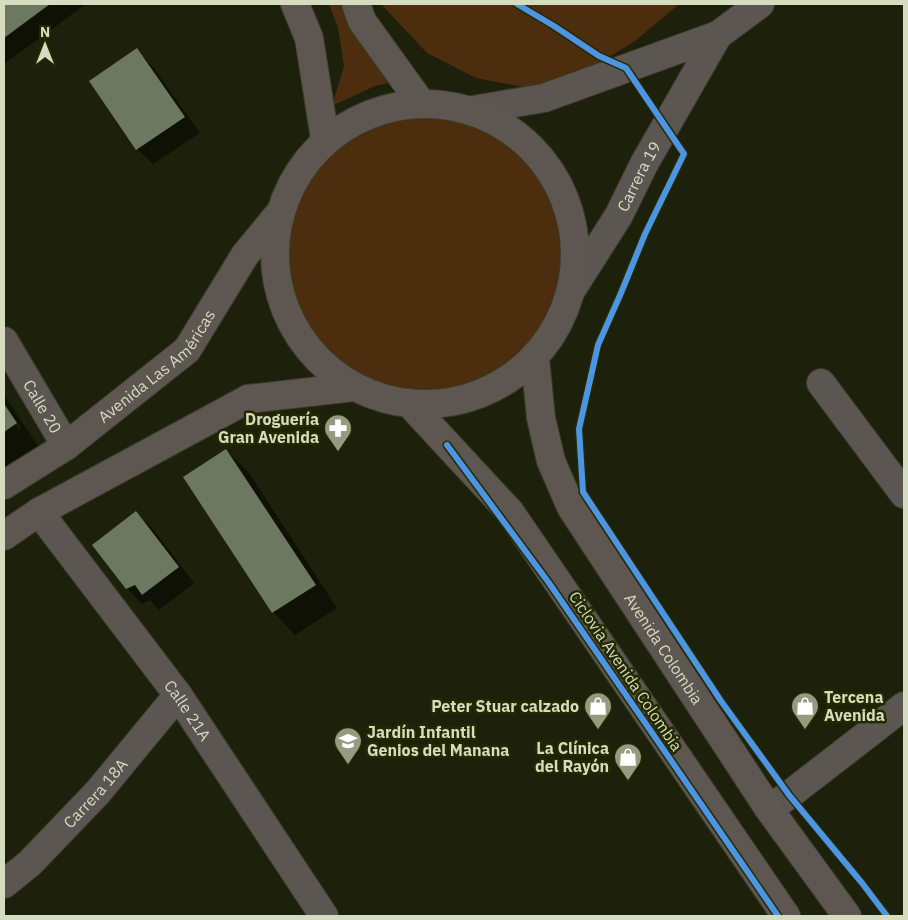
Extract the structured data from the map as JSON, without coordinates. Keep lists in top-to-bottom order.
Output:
{
  "streets": {
    "main road": ["Avenida Las Américas", "Avenida Colombia"],
    "street": [
      "Carrera 19",
      "Calle 20",
      "Calle 21A",
      "Carrera 18A"
    ],
    "cycle path": ["Ciclovia Avenida Colombia"]
  },
  "crossings": [
    ["Avenida Las Américas", "Calle 20"],
    ["Calle 21A", "Carrera 18A"]
  ],
  "places": {
    "pharmacy": ["Droguería Gran Avenida"],
    "shop": ["Peter Stuar calzado", "Tercena Avenida", "La Clínica del Rayón"],
    "school or university": ["Jardín Infantil Genios del Manana"]
  },
  "north": "top"
}
